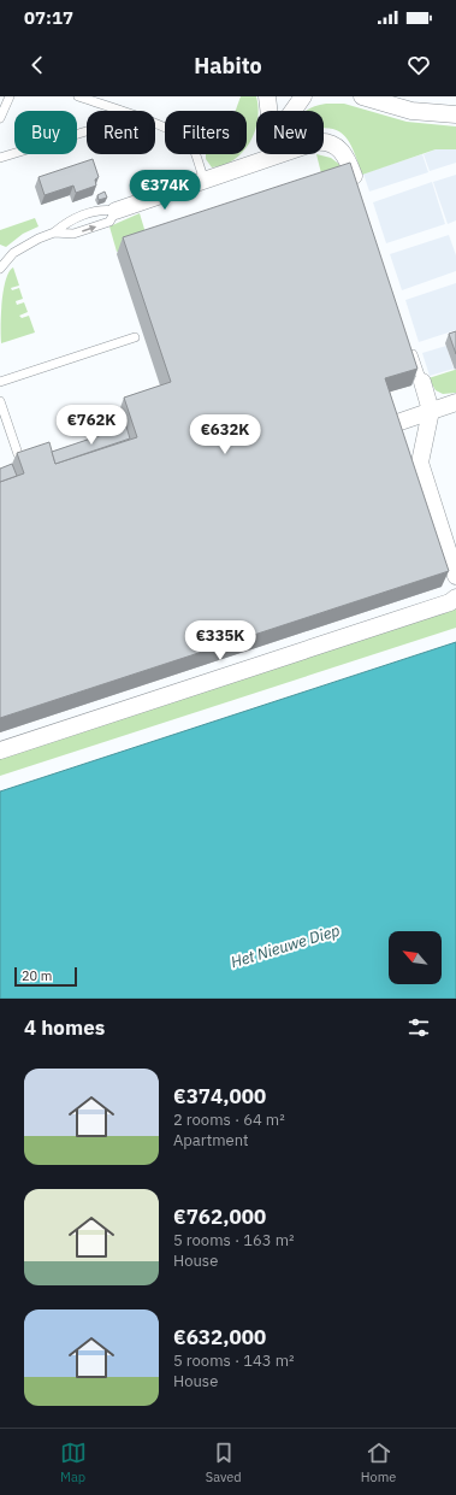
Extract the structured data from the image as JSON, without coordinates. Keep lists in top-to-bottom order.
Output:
{
  "water": ["Het Nieuwe Diep"],
  "scale_bar": "20 m",
  "north": "top left",
  "page": {
    "status": "07:17",
    "header": "Habito",
    "chip": [
      "Buy",
      "Rent",
      "Filters",
      "New"
    ],
    "price": [
      "€374K",
      "€762K",
      "€632K",
      "€335K"
    ],
    "scale": "20 m",
    "heading": "4 homes",
    "list": [
      {
        "name": "€374,000",
        "note": "2 rooms · 64 m² · Apartment"
      },
      {
        "name": "€762,000",
        "note": "5 rooms · 163 m² · House"
      },
      {
        "name": "€632,000",
        "note": "5 rooms · 143 m² · House"
      }
    ],
    "tabs": ["Map", "Saved", "Home"]
  }
}
